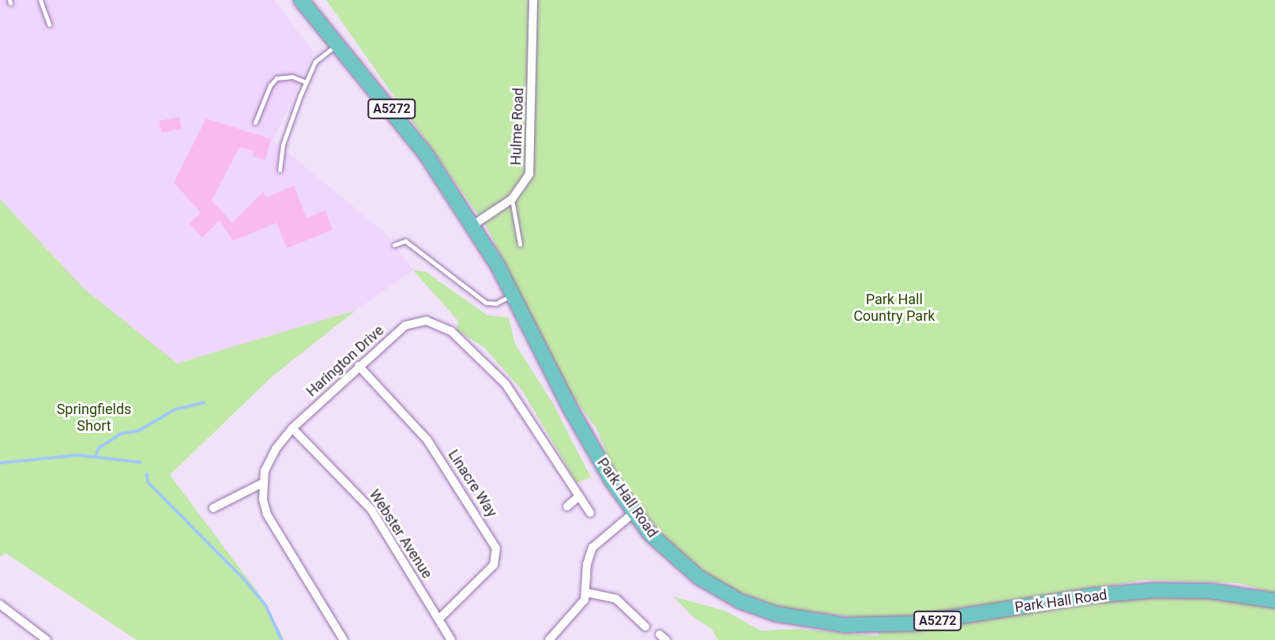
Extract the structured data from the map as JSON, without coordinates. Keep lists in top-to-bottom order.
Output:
{
  "streets": {
    "main road": ["A5272", "Park Hall Road"],
    "street": [
      "Hulme Road",
      "Harington Drive",
      "Linacre Way",
      "Webster Avenue"
    ]
  },
  "crossings": [
    ["Hulme Road", "Park Hall Road"],
    ["Harington Drive", "Linacre Way"],
    ["Harington Drive", "Webster Avenue"],
    ["Linacre Way", "Webster Avenue"]
  ],
  "parks": ["Park Hall Country Park", "Springfields Short"]
}
